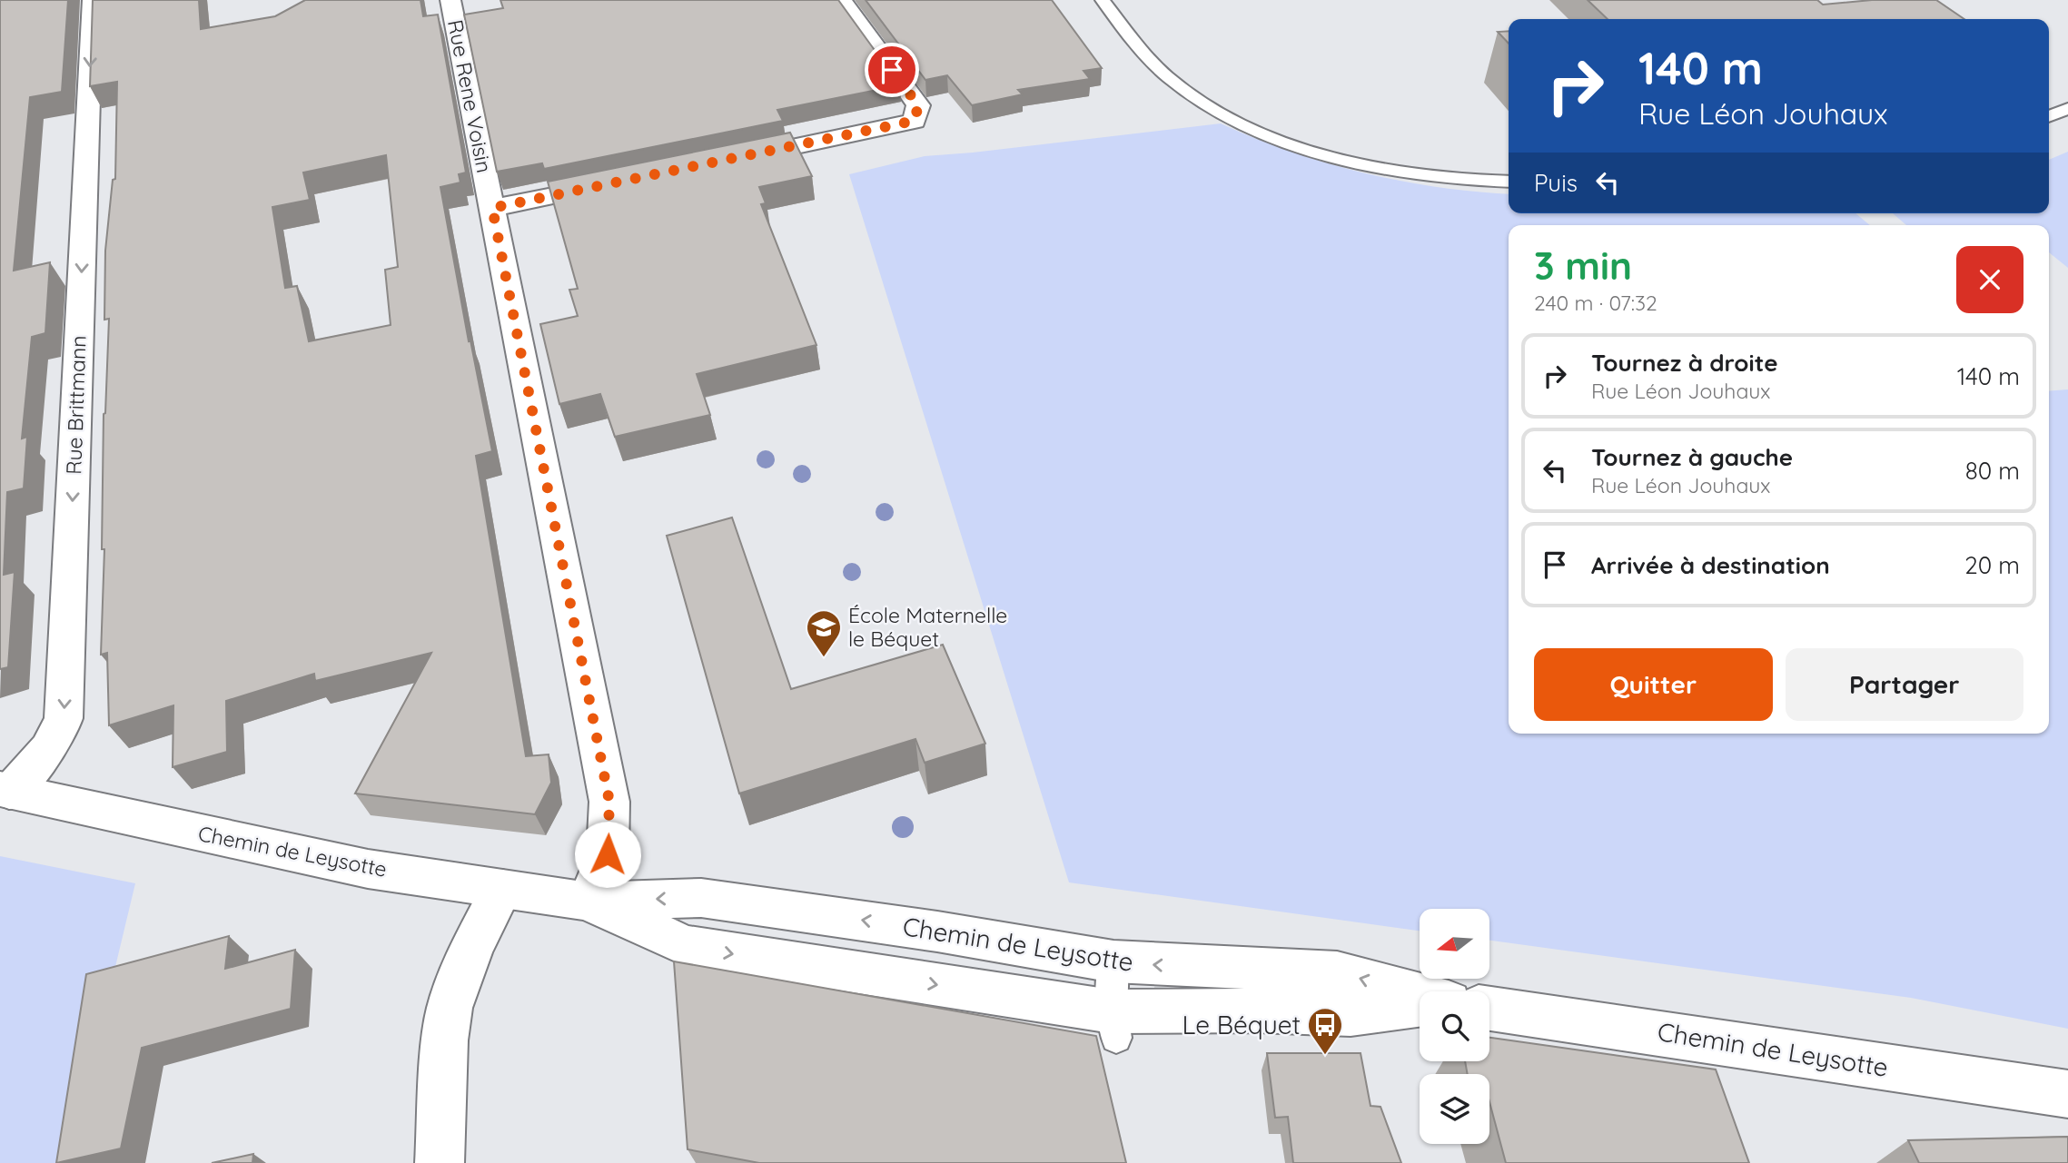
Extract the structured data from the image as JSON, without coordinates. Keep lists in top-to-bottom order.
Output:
{
  "streets": {
    "street": ["Rue Rene Voisin", "Rue Brittmann", "Chemin de Leysotte"]
  },
  "crossings": [
    ["Rue Rene Voisin", "Chemin de Leysotte"],
    ["Rue Brittmann", "Chemin de Leysotte"]
  ],
  "one_way": ["Rue Brittmann"],
  "places": {
    "school or university": ["École Maternelle le Béquet"],
    "bus stop": ["Le Béquet"]
  },
  "north": "left",
  "page": {
    "turn": ["140 m", "Rue Léon Jouhaux"],
    "then": "Puis",
    "heading": ["3 min", "240 m · 07:32"],
    "list": [
      {
        "name": "Tournez à droite",
        "note": "Rue Léon Jouhaux",
        "value": "140 m"
      },
      {
        "name": "Tournez à gauche",
        "note": "Rue Léon Jouhaux",
        "value": "80 m"
      },
      {
        "name": "Arrivée à destination",
        "value": "20 m"
      }
    ],
    "buttons": ["Quitter", "Partager"]
  }
}
